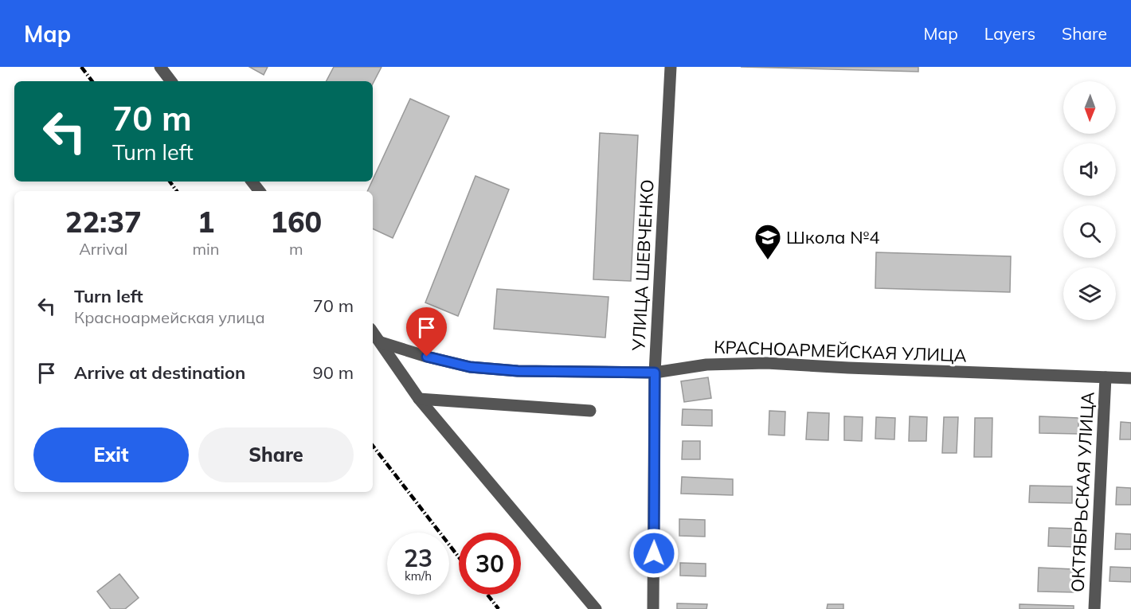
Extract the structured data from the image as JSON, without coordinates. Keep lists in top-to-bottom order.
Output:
{
  "streets": {
    "street": ["УЛИЦА ШЕВЧЕНКО", "КРАСНОАРМЕЙСКАЯ УЛИЦА", "ОКТЯБРЬСКАЯ УЛИЦА"]
  },
  "crossings": [
    ["УЛИЦА ШЕВЧЕНКО", "КРАСНОАРМЕЙСКАЯ УЛИЦА"],
    ["КРАСНОАРМЕЙСКАЯ УЛИЦА", "ОКТЯБРЬСКАЯ УЛИЦА"]
  ],
  "places": {
    "school or university": ["Школа №4"]
  },
  "north": "bottom",
  "page": {
    "header": "Map",
    "nav": ["Map", "Layers", "Share"],
    "turn": ["70 m", "Turn left"],
    "eta": [
      "22:37",
      "Arrival",
      "1",
      "min",
      "160",
      "m"
    ],
    "list": [
      {
        "name": "Turn left",
        "note": "Красноармейская улица",
        "value": "70 m"
      },
      {
        "name": "Arrive at destination",
        "value": "90 m"
      }
    ],
    "buttons": ["Exit", "Share"],
    "speed": "23 km/h",
    "limit": "30"
  }
}
